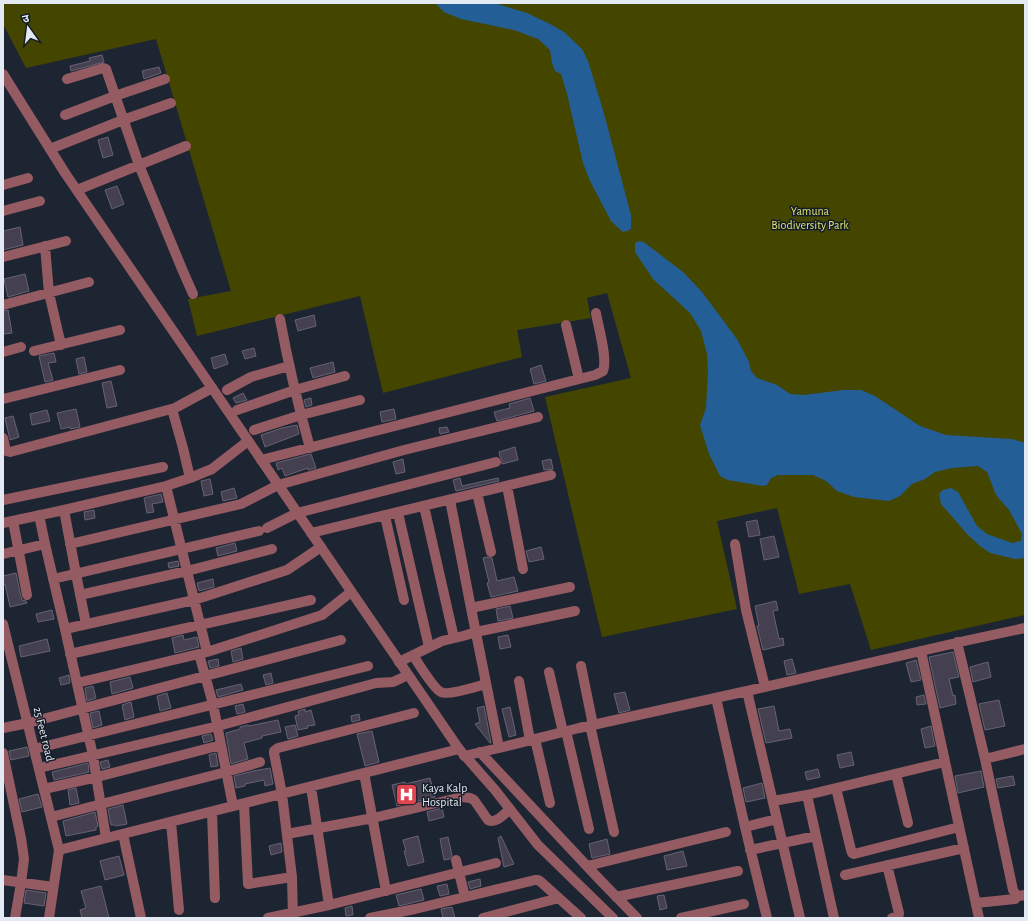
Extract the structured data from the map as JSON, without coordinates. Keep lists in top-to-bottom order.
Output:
{
  "streets": {
    "street": ["25 Feet road"]
  },
  "parks": ["Yamuna Biodiversity Park"],
  "places": {
    "hospital": ["Kaya Kalp Hospital"]
  },
  "north": "top"
}
